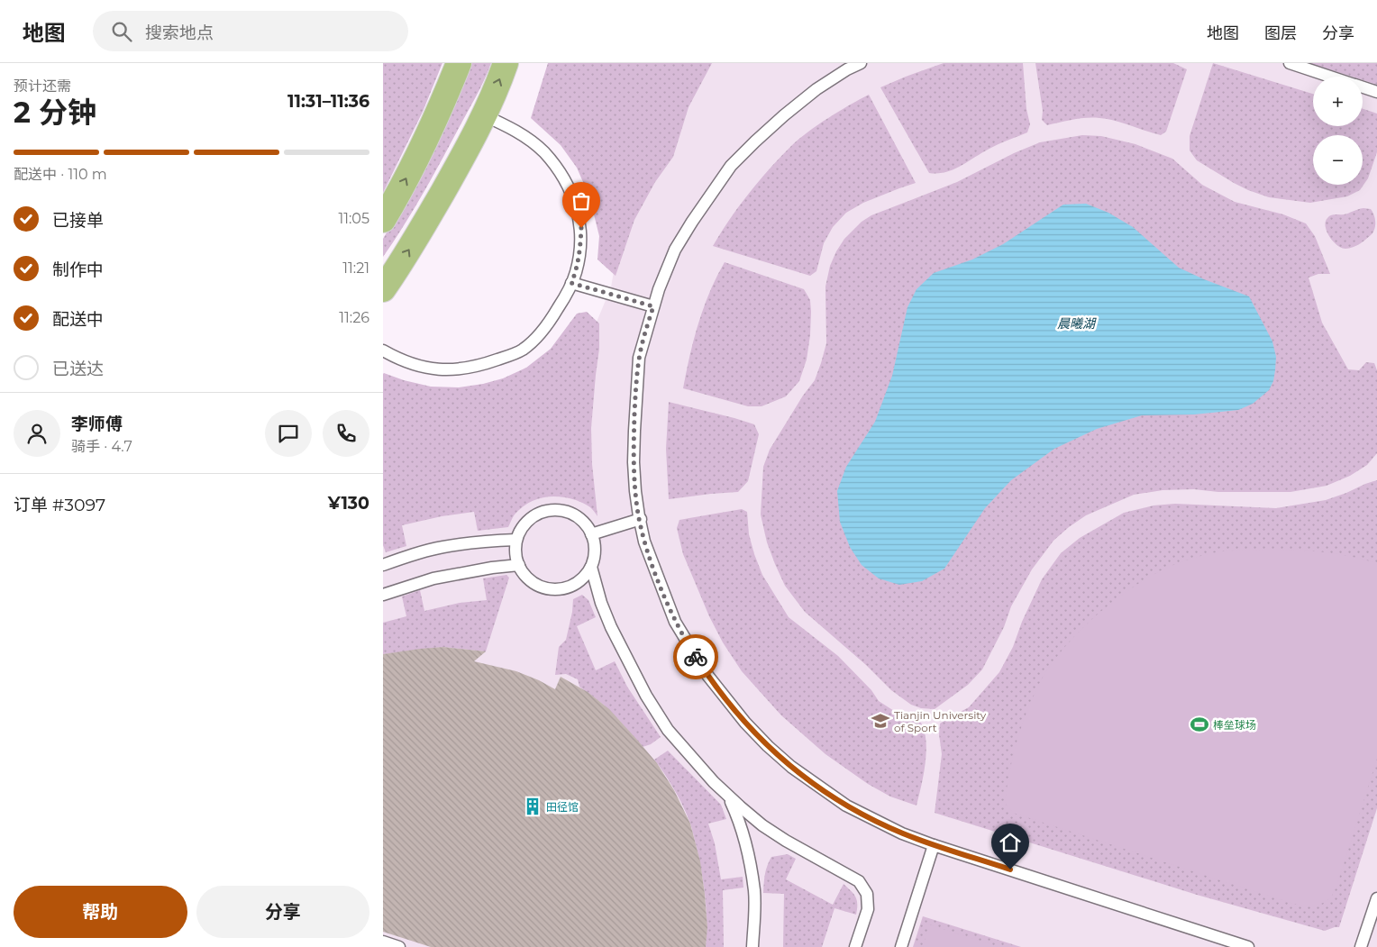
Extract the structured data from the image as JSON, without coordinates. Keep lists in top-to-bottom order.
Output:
{
  "water": ["晨曦湖"],
  "places": {
    "school or university": ["Tianjin University of Sport"],
    "sports": ["棒垒球场"],
    "building": ["田径馆"]
  },
  "page": {
    "header": "地图",
    "search": "搜索地点",
    "nav": ["地图", "图层", "分享"],
    "heading": ["2 分钟", "预计还需", "11:31–11:36"],
    "panel": [
      "李师傅",
      "骑手 · 4.7",
      "订单 #3097",
      "¥130"
    ],
    "map_buttons": ["+", "−"],
    "bar": "配送中 · 110 m",
    "list": [
      ["已接单", "11:05"],
      ["制作中", "11:21"],
      ["配送中", "11:26"],
      "已送达"
    ],
    "buttons": ["帮助", "分享"]
  }
}
